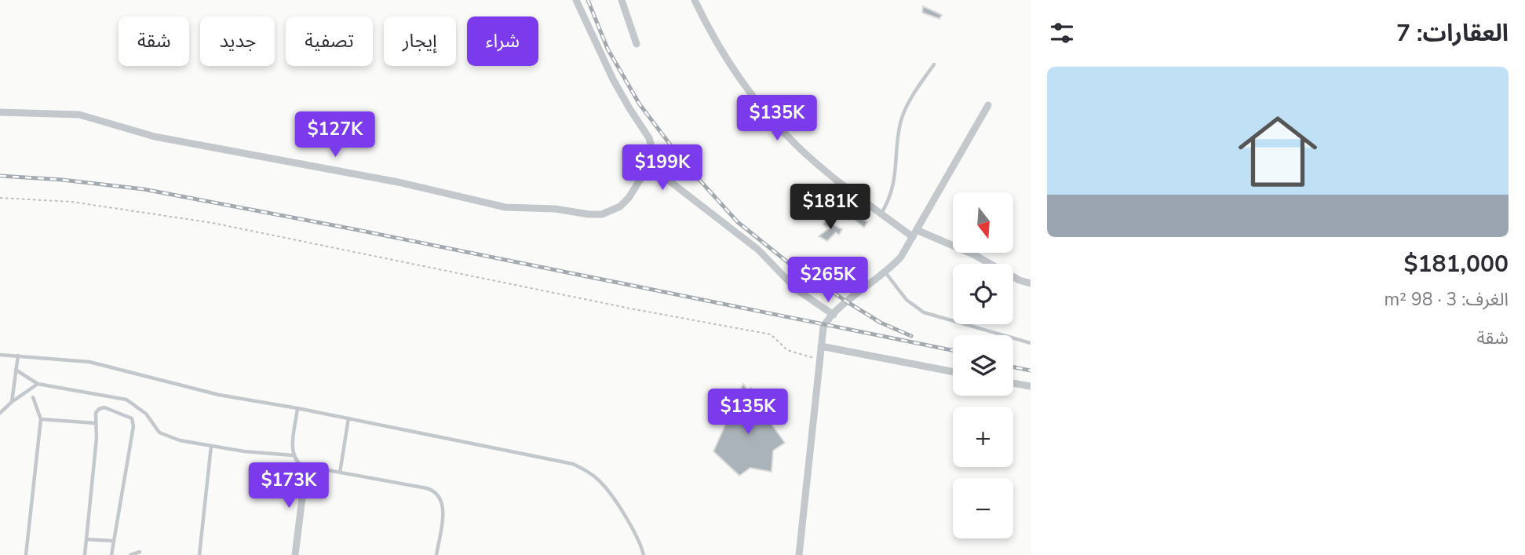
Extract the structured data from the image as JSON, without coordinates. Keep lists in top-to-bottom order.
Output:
{
  "north": "bottom",
  "page": {
    "heading": "العقارات: 7",
    "chip": [
      "شراء",
      "إيجار",
      "تصفية",
      "جديد",
      "شقة"
    ],
    "list": [
      {
        "name": "$181,000",
        "note": "الغرف: 3 · 98 m² · شقة"
      }
    ],
    "price": [
      "$135K",
      "$127K",
      "$199K",
      "$181K",
      "$265K",
      "$135K",
      "$173K"
    ],
    "map_buttons": ["+", "−"]
  }
}
